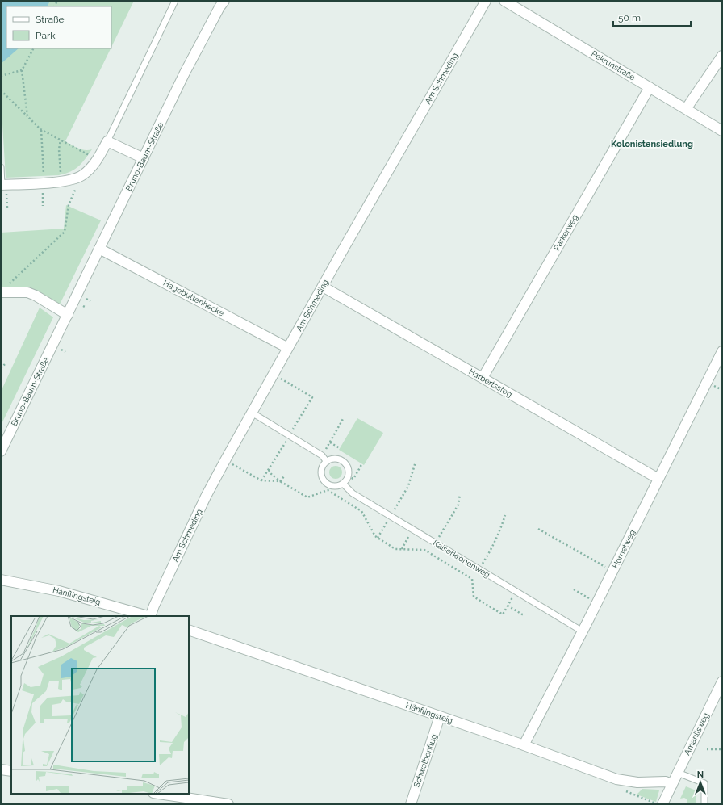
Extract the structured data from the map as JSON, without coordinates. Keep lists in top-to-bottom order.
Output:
{
  "streets": {
    "street": [
      "Pekrunstraße",
      "Am Schmeding",
      "Bruno-Baum-Straße",
      "Parkerweg",
      "Hagebuttenhecke",
      "Harbertssteg",
      "Hornetweg",
      "Hänflingsteig",
      "Amanlisweg",
      "Schwalbenflug"
    ],
    "lane": ["Kaiserkronenweg"]
  },
  "crossings": [
    ["Pekrunstraße", "Parkerweg"],
    ["Am Schmeding", "Hagebuttenhecke"],
    ["Am Schmeding", "Harbertssteg"],
    ["Bruno-Baum-Straße", "Hagebuttenhecke"],
    ["Parkerweg", "Harbertssteg"],
    ["Harbertssteg", "Hornetweg"],
    ["Hornetweg", "Kaiserkronenweg"],
    ["Hornetweg", "Hänflingsteig"],
    ["Hänflingsteig", "Amanlisweg"],
    ["Hänflingsteig", "Schwalbenflug"]
  ],
  "districts": ["Kolonistensiedlung"],
  "legend": ["Straße", "Park"],
  "scale_bar": "50 m",
  "north": "top"
}
